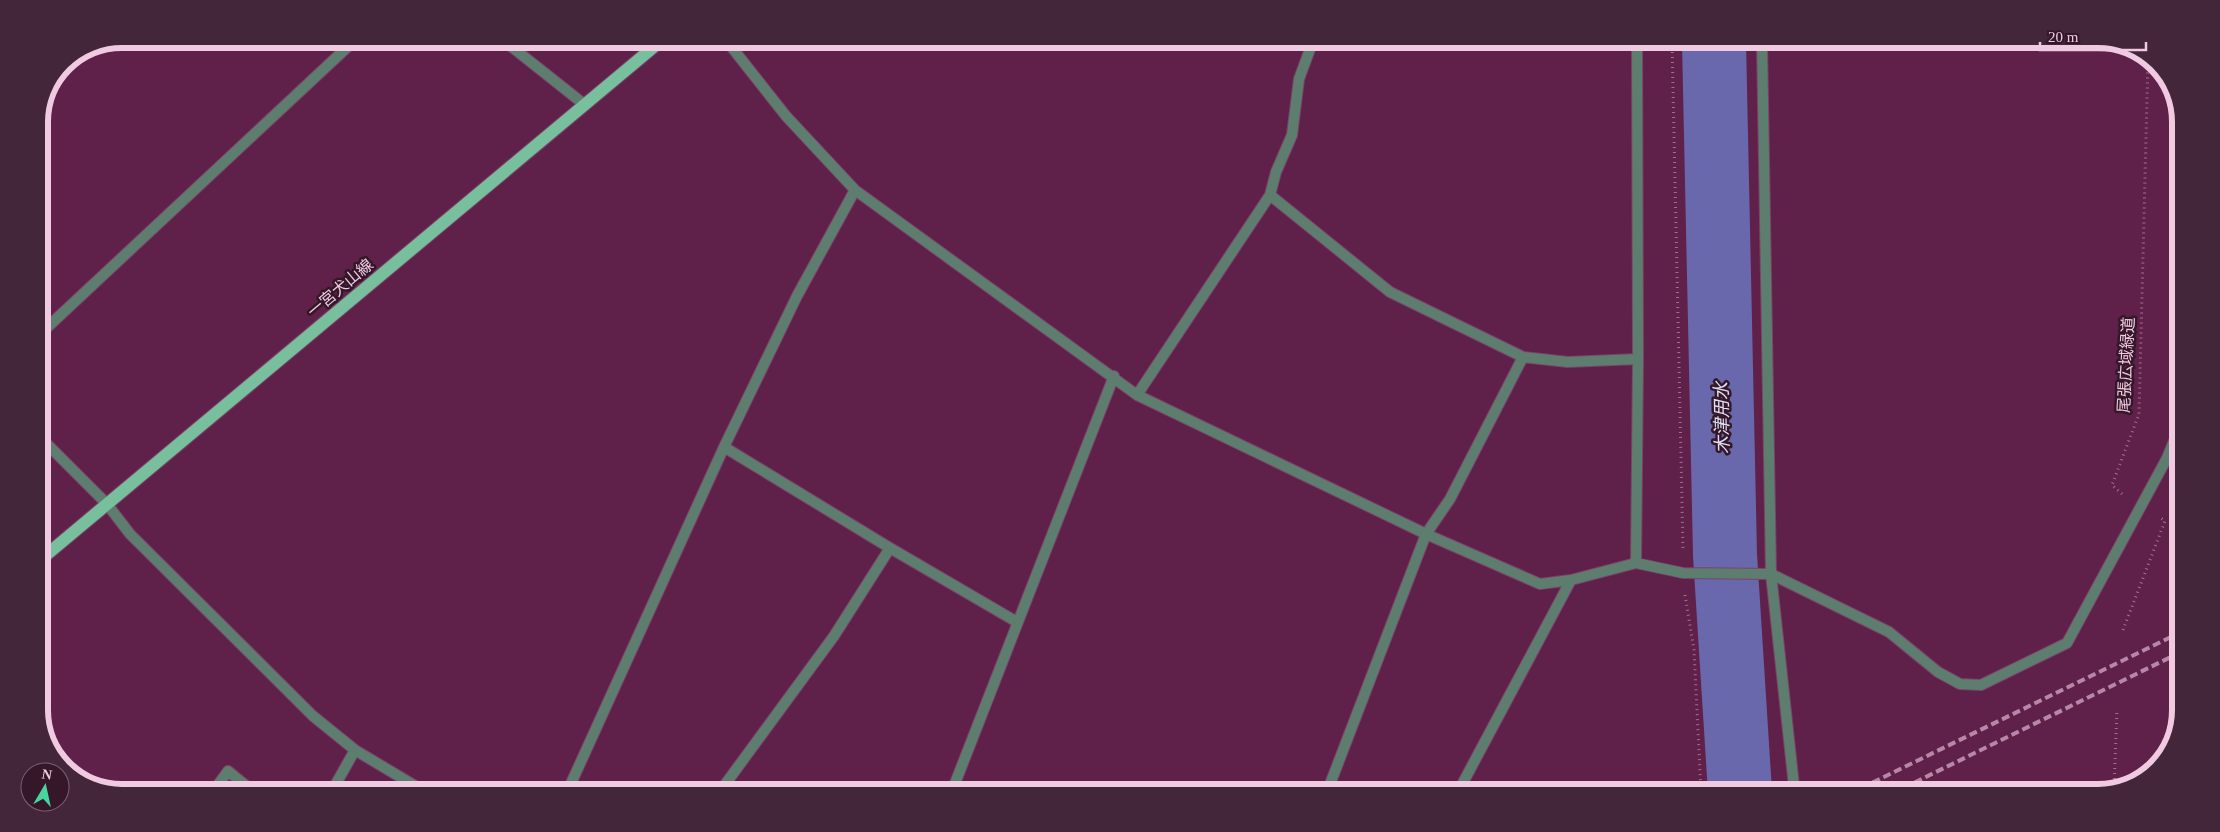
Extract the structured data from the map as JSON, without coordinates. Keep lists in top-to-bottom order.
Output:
{
  "streets": {
    "main road": ["一宮犬山線"],
    "path": ["尾張広域緑道"]
  },
  "water": ["木津用水"],
  "scale_bar": "20 m",
  "north": "top"
}
